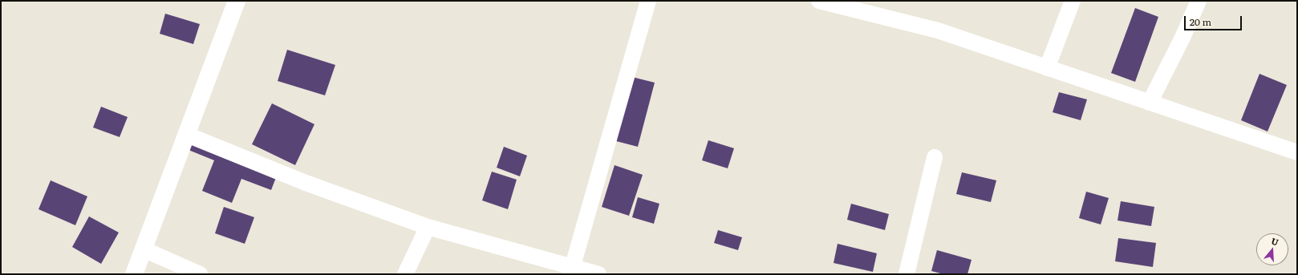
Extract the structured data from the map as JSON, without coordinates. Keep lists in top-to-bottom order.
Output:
{
  "scale_bar": "20 m",
  "north": "top"
}
